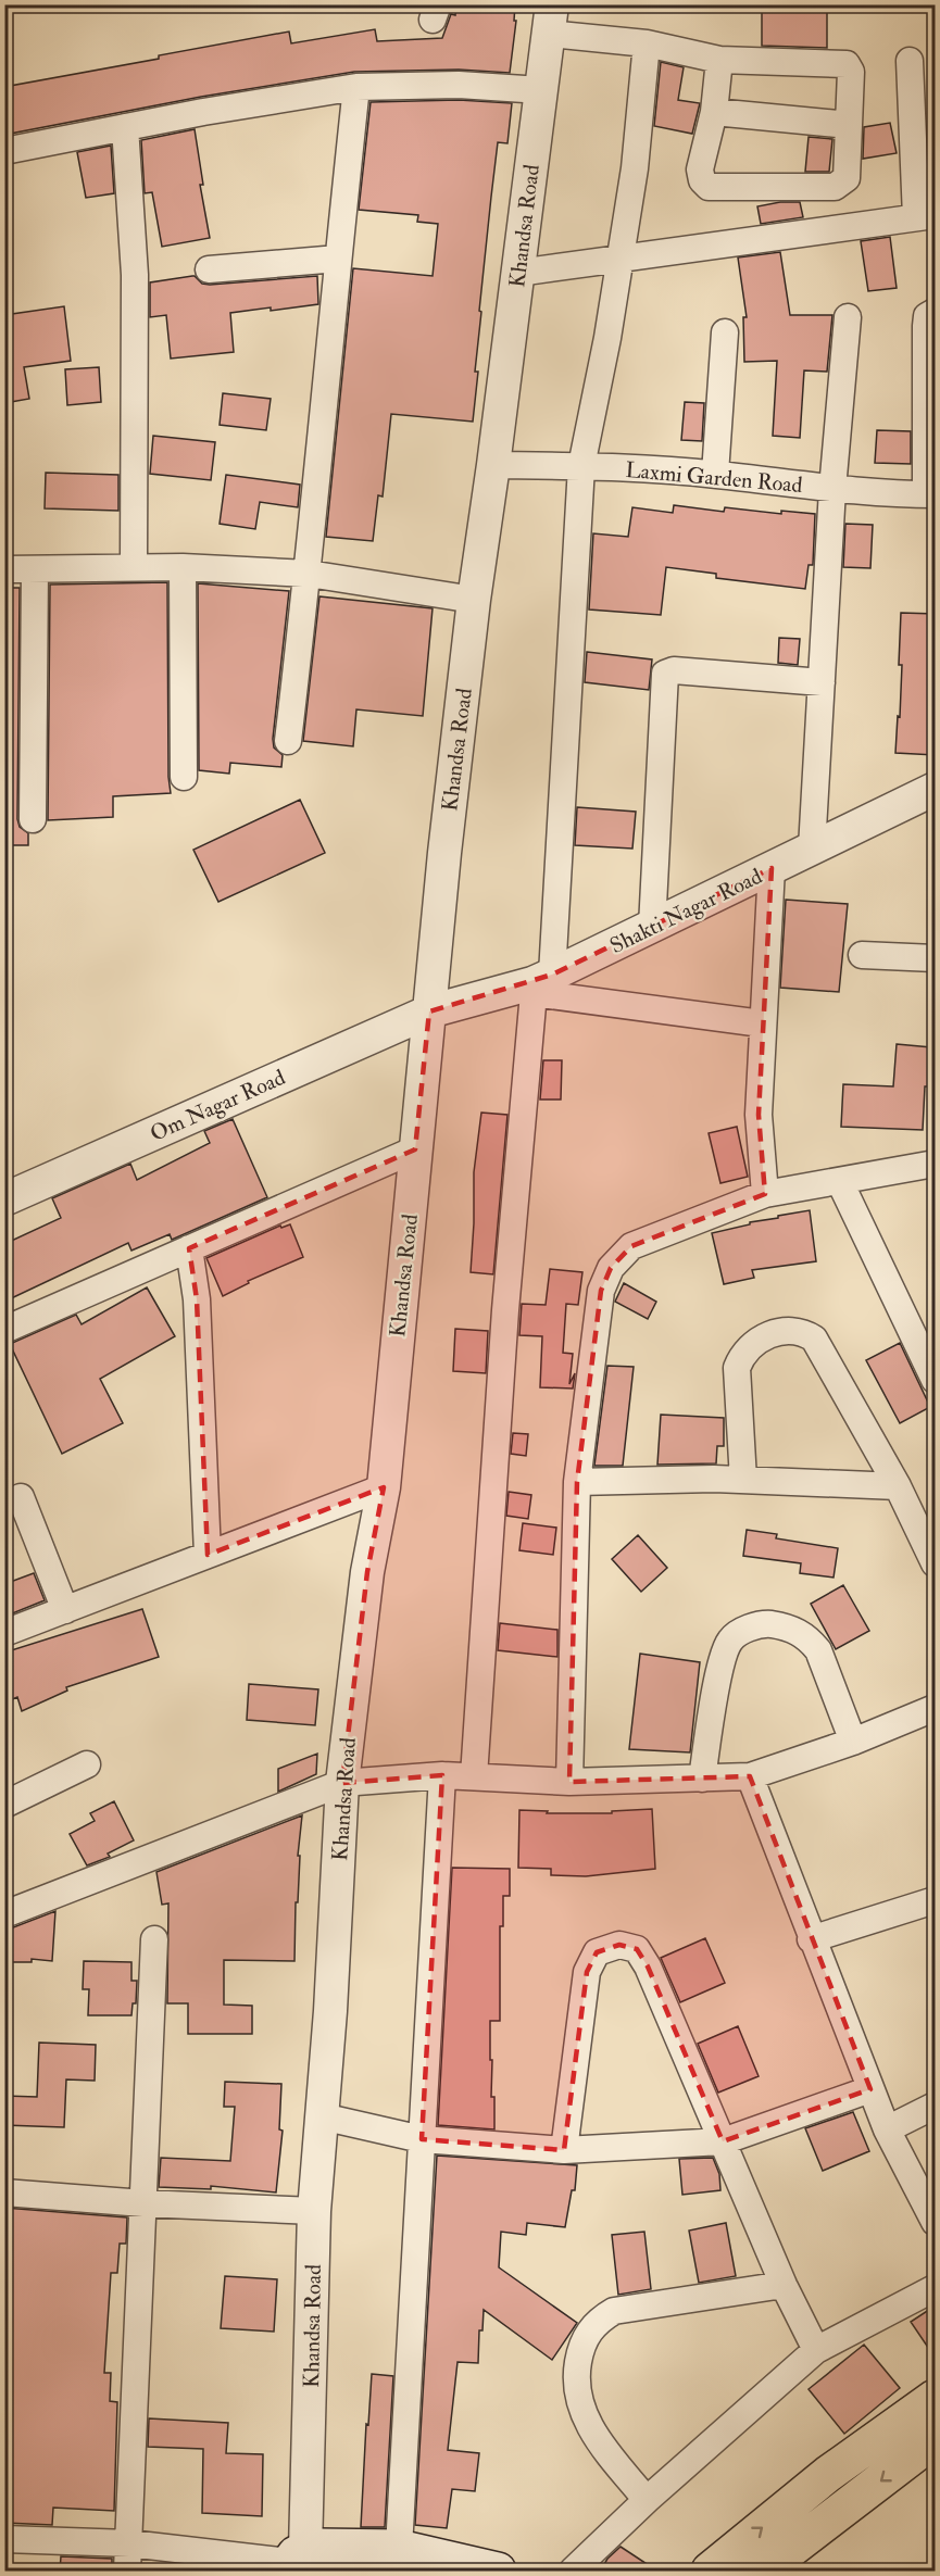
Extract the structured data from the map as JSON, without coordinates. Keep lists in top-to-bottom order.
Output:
{
  "streets": {
    "street": [
      "Khandsa Road",
      "Laxmi Garden Road",
      "Shakti Nagar Road",
      "Om Nagar Road"
    ]
  },
  "crossings": [
    ["Khandsa Road", "Laxmi Garden Road"],
    ["Khandsa Road", "Shakti Nagar Road"],
    ["Khandsa Road", "Om Nagar Road"],
    ["Shakti Nagar Road", "Om Nagar Road"]
  ]
}
